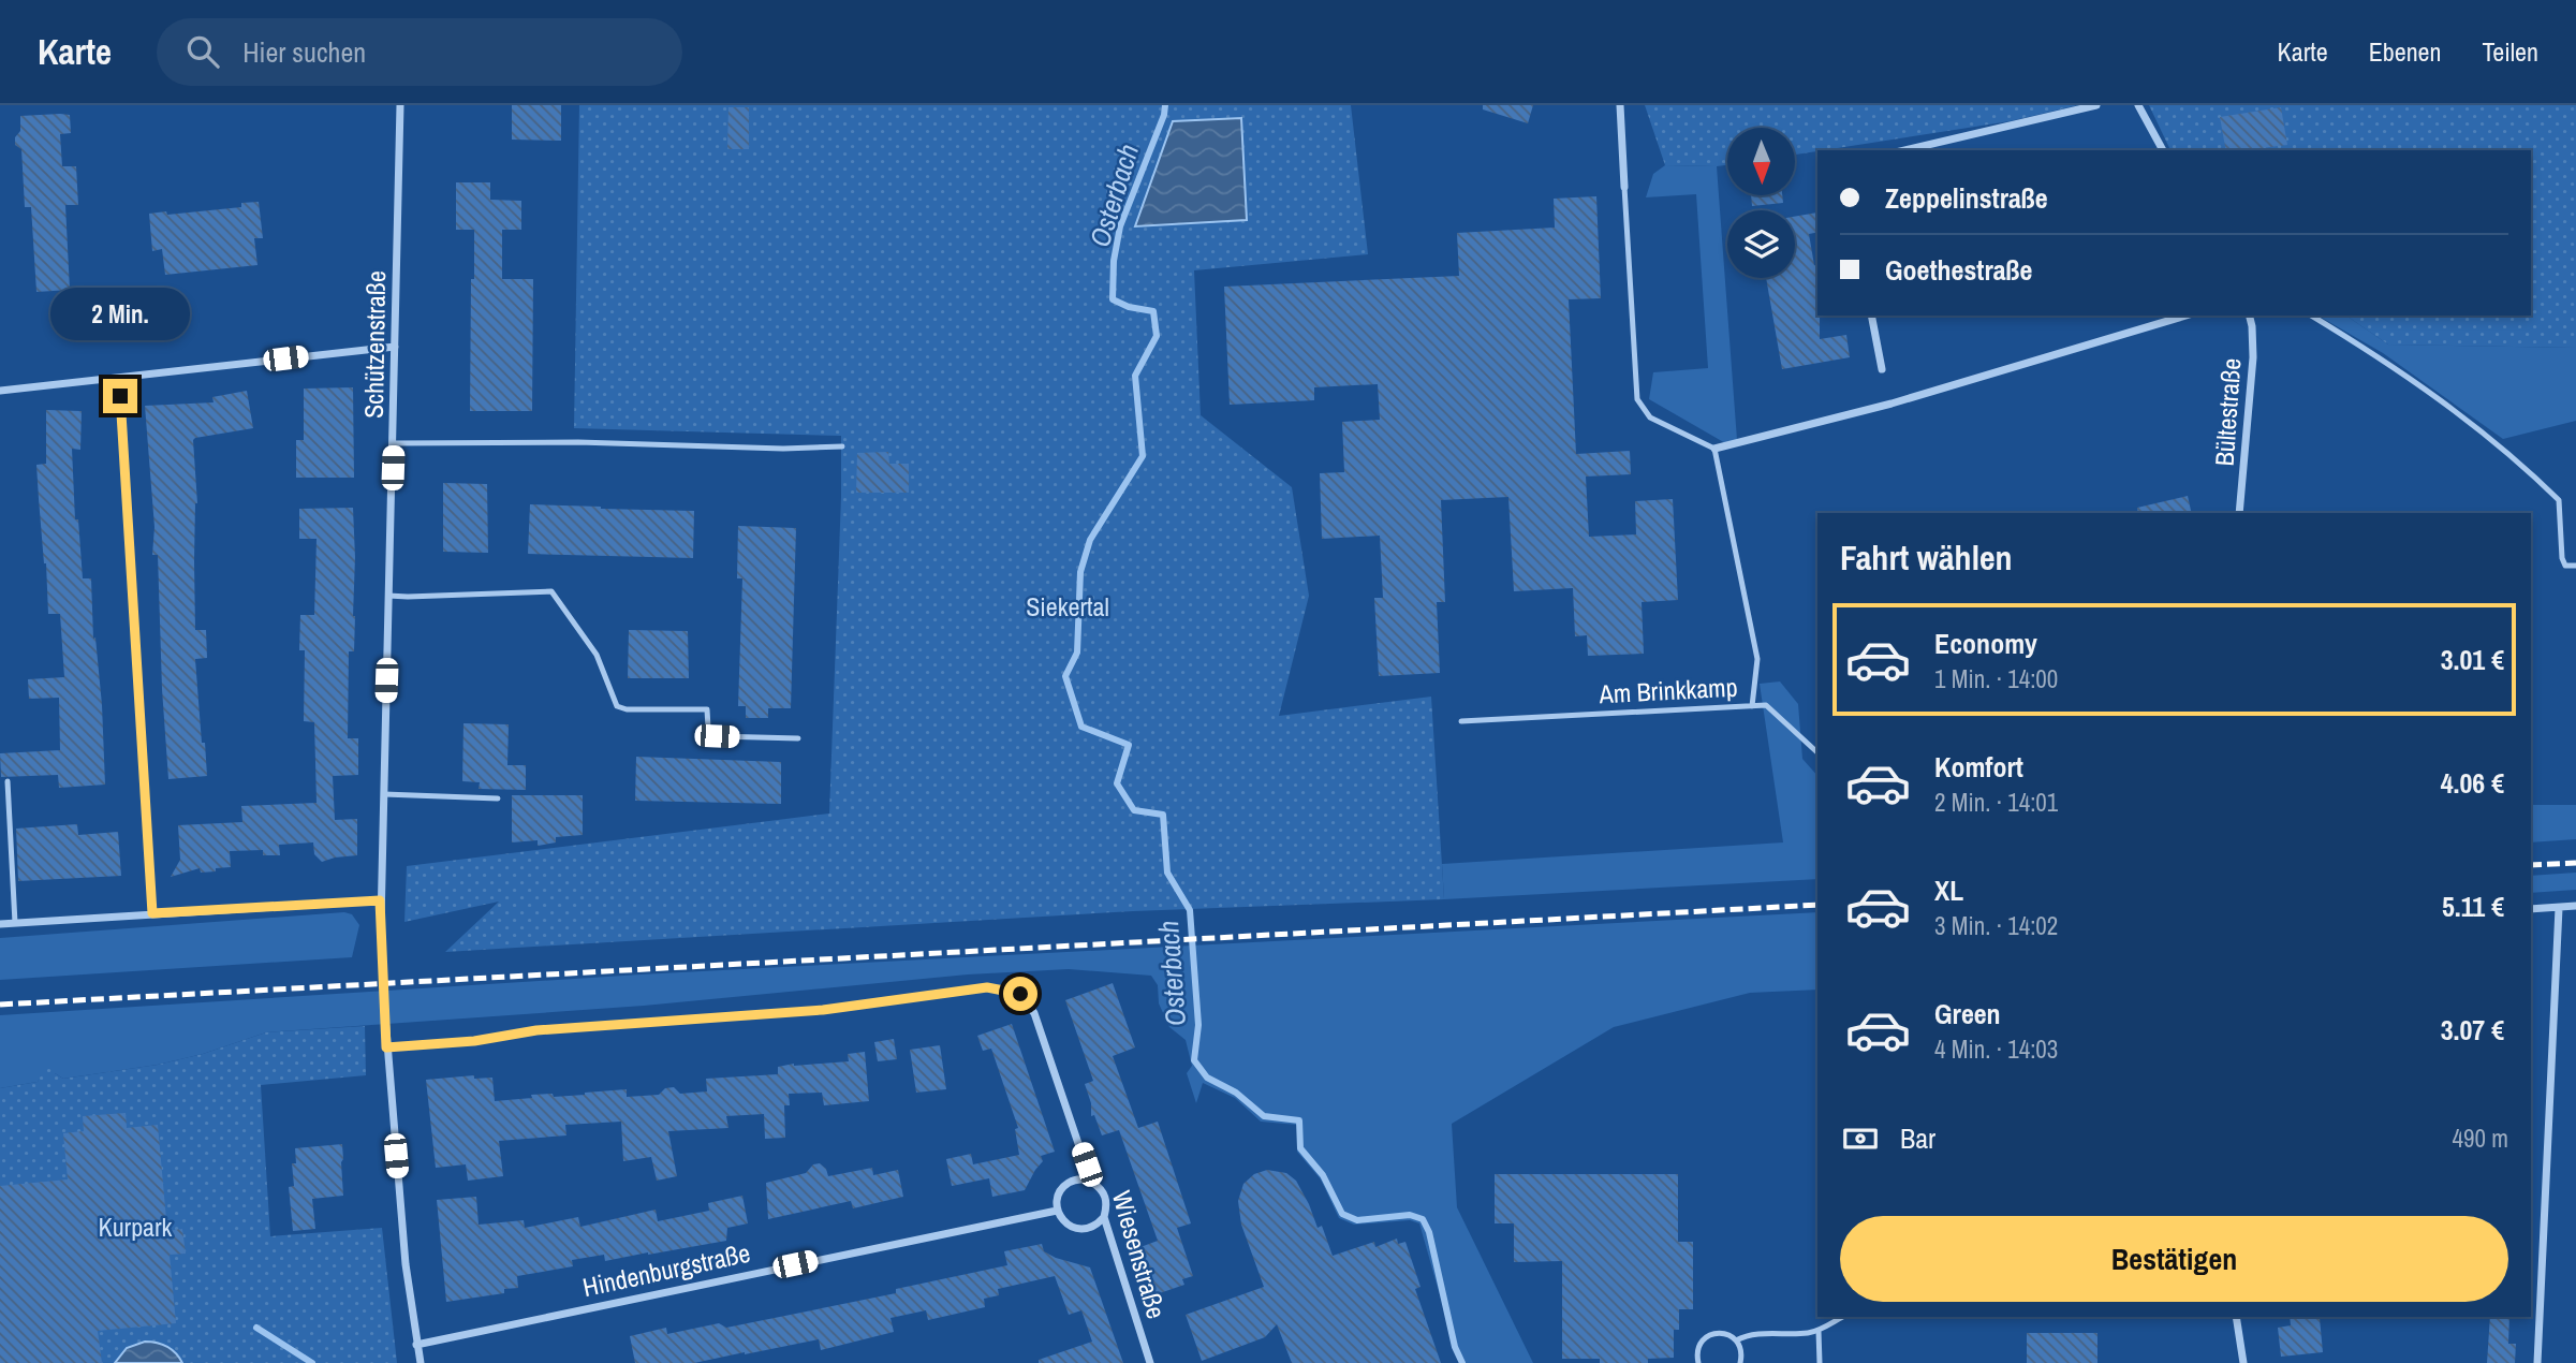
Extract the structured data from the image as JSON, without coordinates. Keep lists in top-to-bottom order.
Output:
{
  "streets": {
    "street": [
      "Schützenstraße",
      "Bültestraße",
      "Wiesenstraße",
      "Hindenburgstraße"
    ],
    "lane": ["Am Brinkkamp"]
  },
  "crossings": [
    ["Schützenstraße", "Wiesenstraße"],
    ["Wiesenstraße", "Hindenburgstraße"]
  ],
  "water": ["Osterbach"],
  "parks": ["Siekertal", "Kurpark"],
  "north": "bottom",
  "page": {
    "header": "Karte",
    "search": "Hier suchen",
    "nav": ["Karte", "Ebenen", "Teilen"],
    "banner": ["Zeppelinstraße", "Goethestraße"],
    "bubble": "2 Min.",
    "heading": "Fahrt wählen",
    "list": [
      {
        "name": "Economy",
        "note": "1 Min. · 14:00",
        "value": "3.01 €"
      },
      {
        "name": "Komfort",
        "note": "2 Min. · 14:01",
        "value": "4.06 €"
      },
      {
        "name": "XL",
        "note": "3 Min. · 14:02",
        "value": "5.11 €"
      },
      {
        "name": "Green",
        "note": "4 Min. · 14:03",
        "value": "3.07 €"
      }
    ],
    "pay": ["Bar", "490 m"],
    "buttons": "Bestätigen"
  }
}
